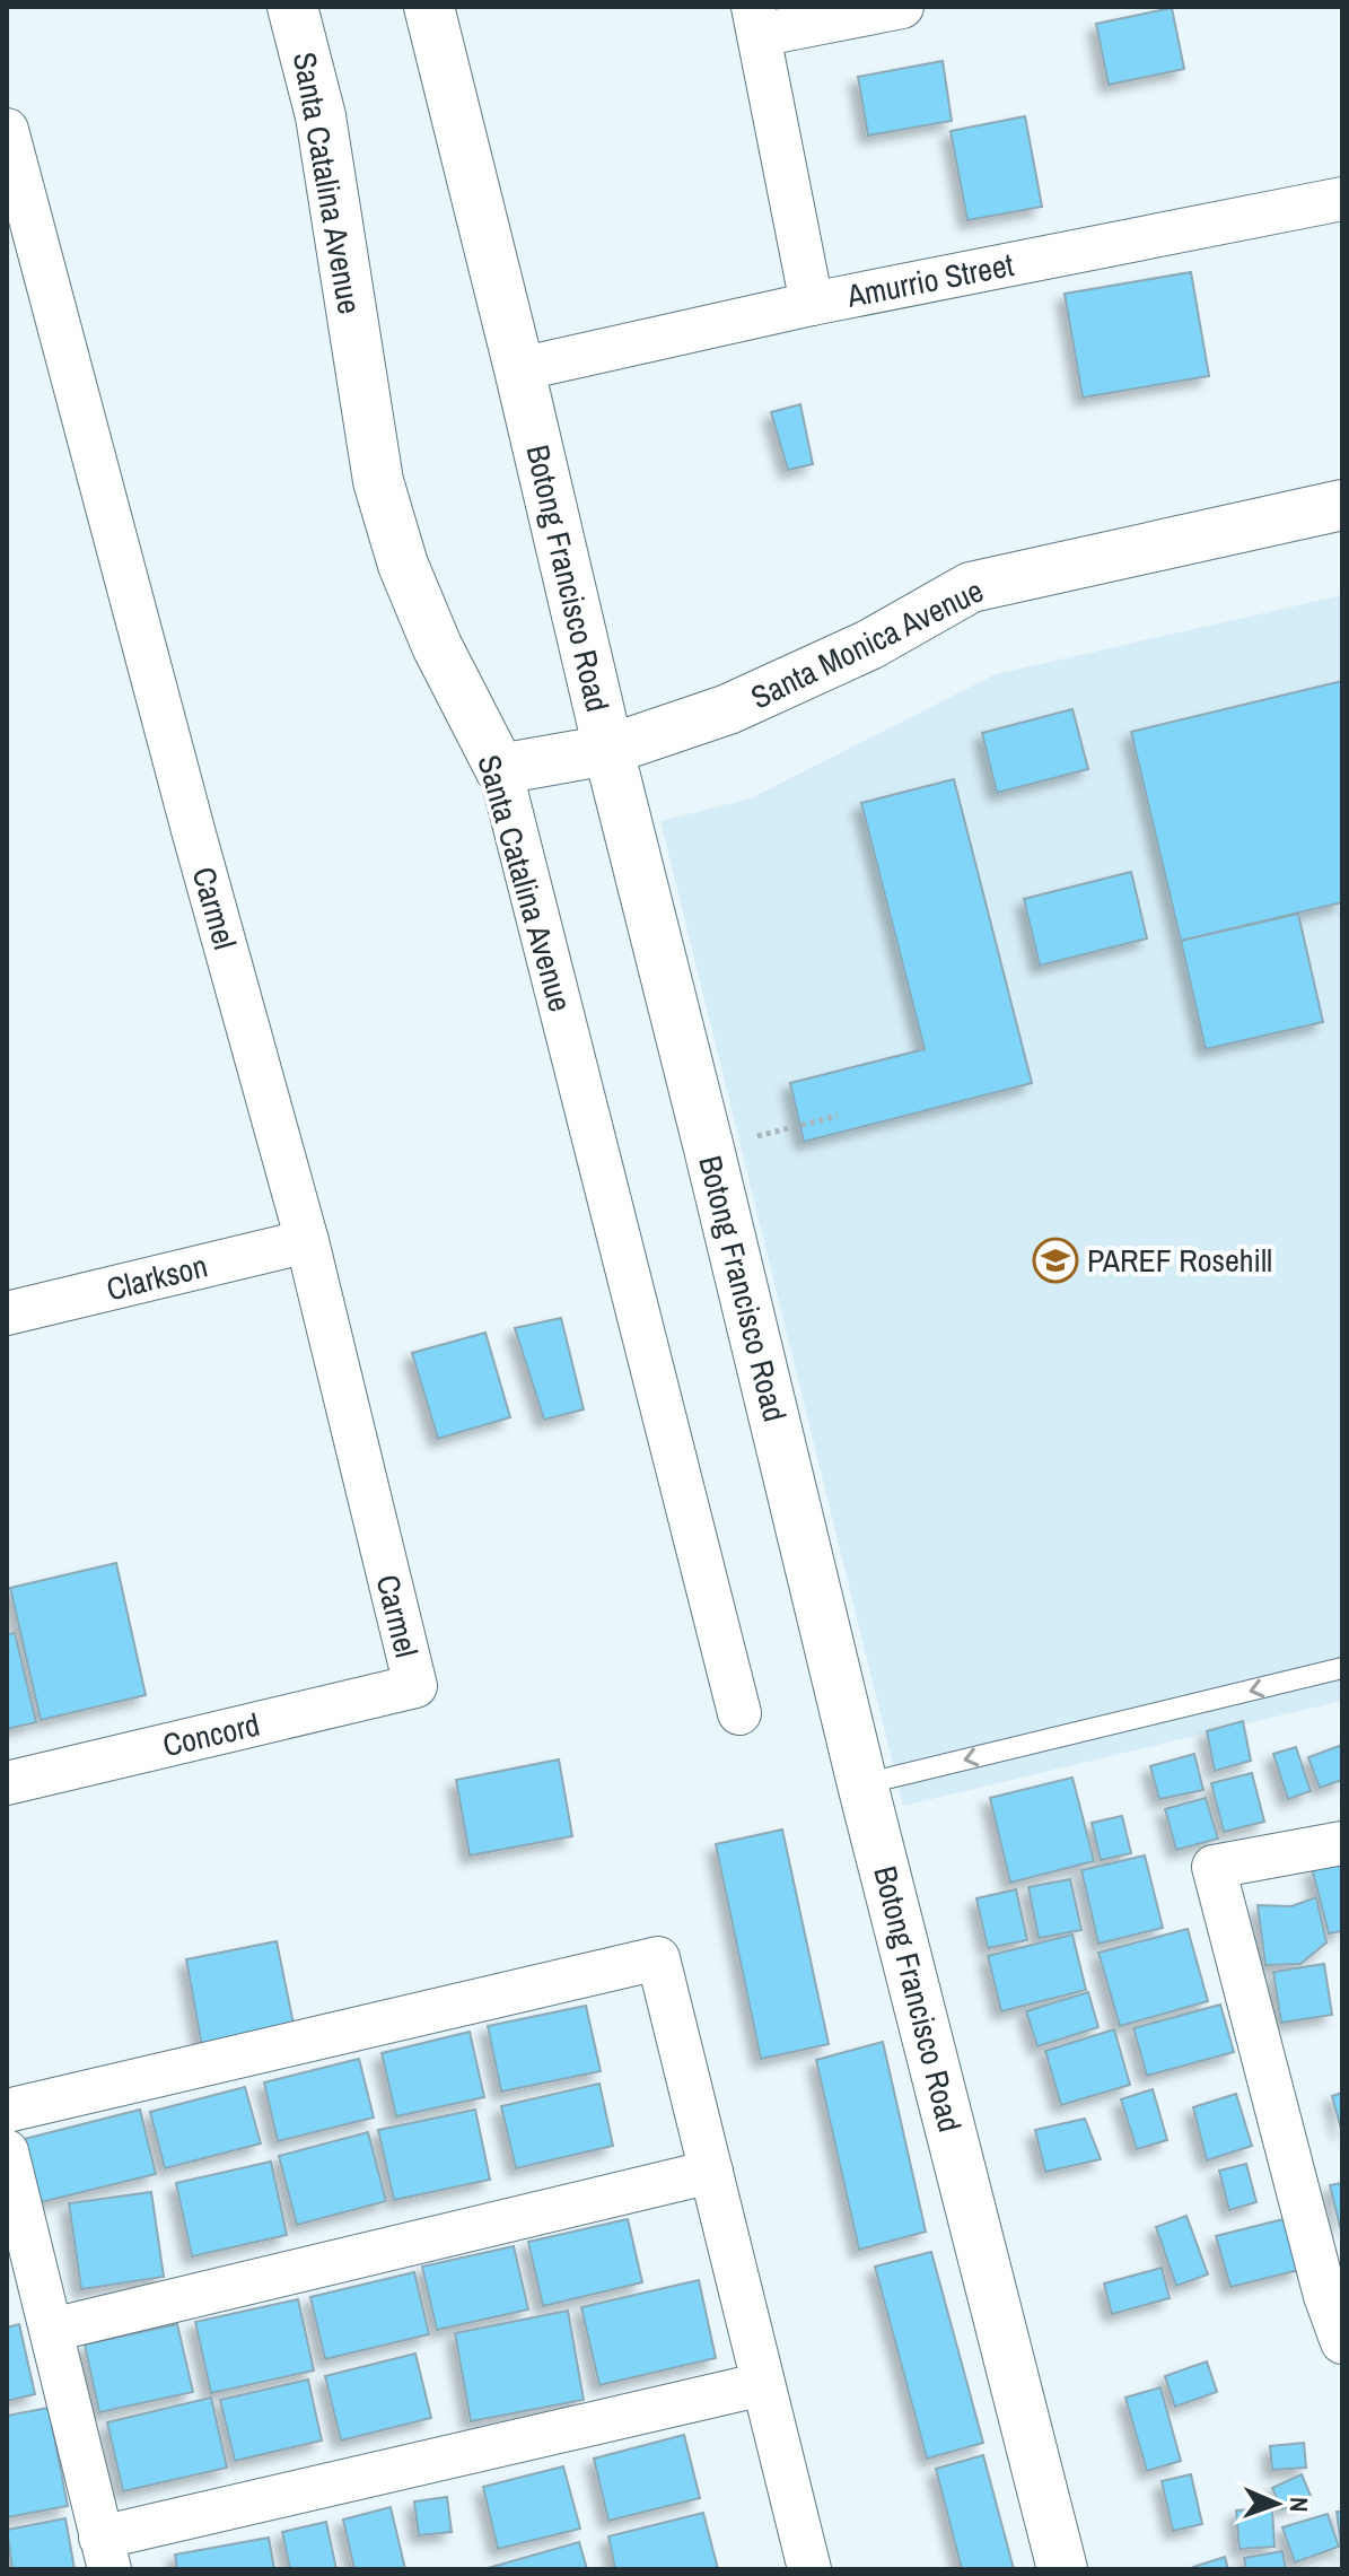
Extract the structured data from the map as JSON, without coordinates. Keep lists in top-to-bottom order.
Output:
{
  "streets": {
    "street": [
      "Santa Catalina Avenue",
      "Amurrio Street",
      "Botong Francisco Road",
      "Santa Monica Avenue",
      "Carmel",
      "Clarkson",
      "Concord"
    ]
  },
  "crossings": [
    ["Santa Catalina Avenue", "Santa Monica Avenue"],
    ["Amurrio Street", "Botong Francisco Road"],
    ["Botong Francisco Road", "Santa Monica Avenue"],
    ["Carmel", "Clarkson"],
    ["Carmel", "Concord"]
  ],
  "places": {
    "school or university": ["PAREF Rosehill"]
  },
  "north": "right"
}
